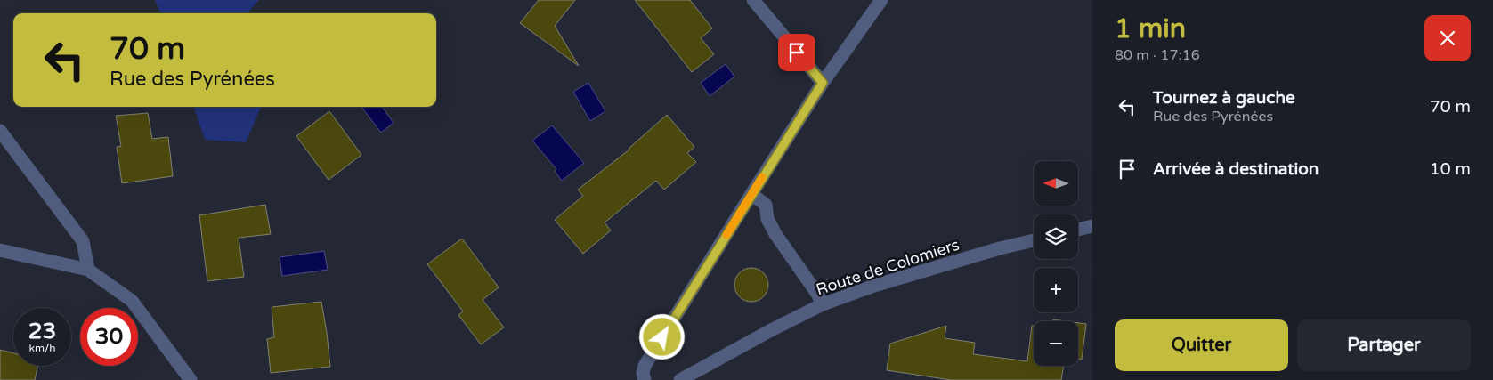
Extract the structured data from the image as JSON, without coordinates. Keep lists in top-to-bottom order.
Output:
{
  "streets": {
    "street": ["Route de Colomiers"]
  },
  "north": "left",
  "page": {
    "heading": ["1 min", "80 m · 17:16"],
    "turn": ["70 m", "Rue des Pyrénées"],
    "list": [
      {
        "name": "Tournez à gauche",
        "note": "Rue des Pyrénées",
        "value": "70 m"
      },
      {
        "name": "Arrivée à destination",
        "value": "10 m"
      }
    ],
    "map_buttons": ["+", "−"],
    "speed": "23 km/h",
    "limit": "30",
    "buttons": ["Quitter", "Partager"]
  }
}
